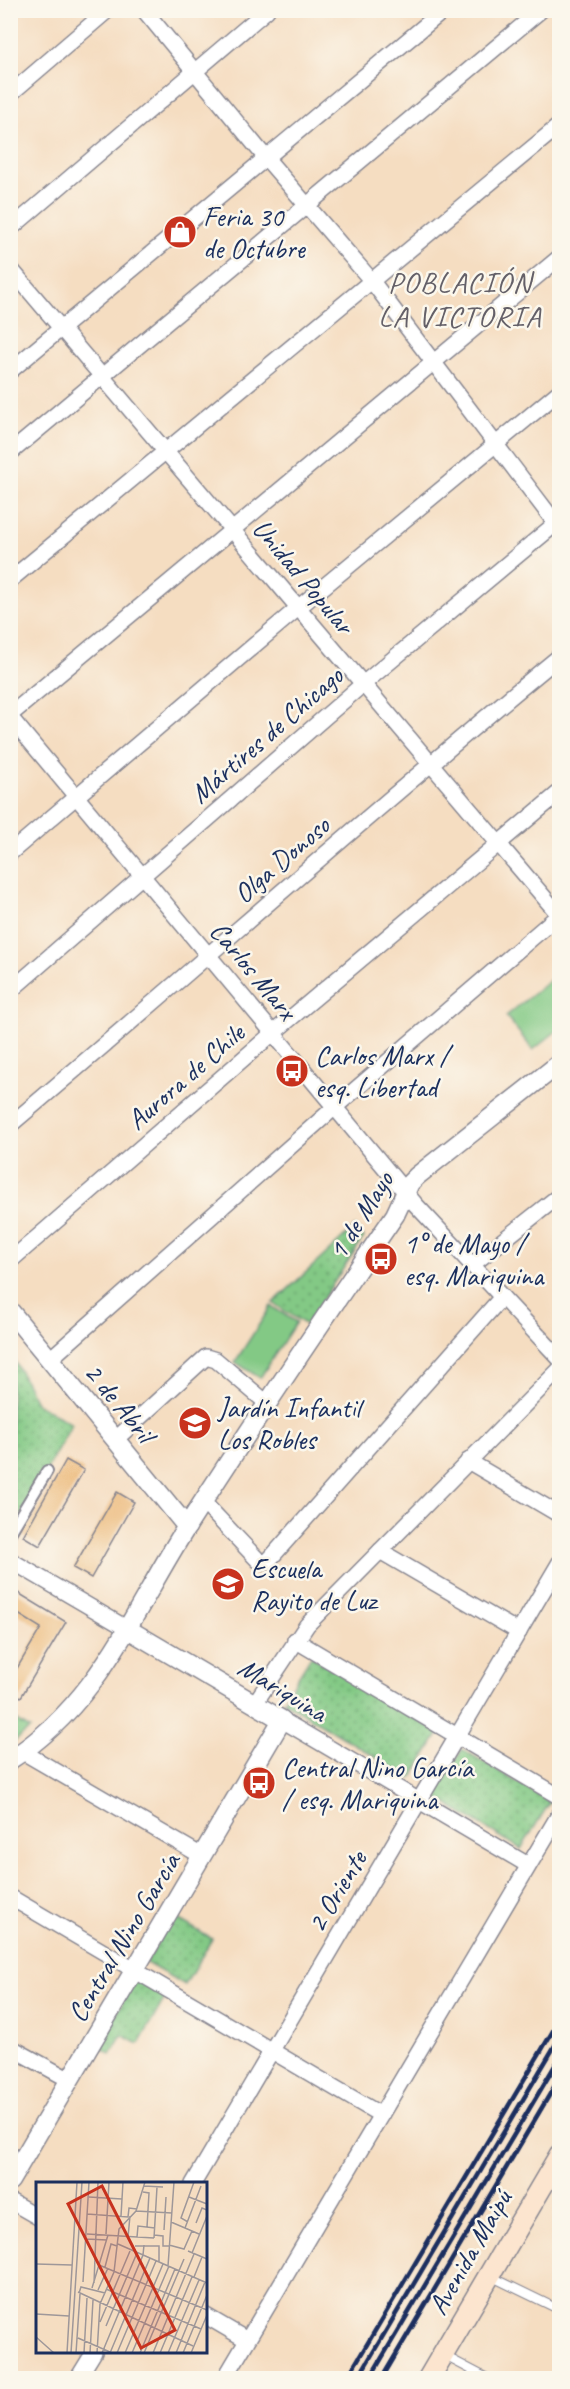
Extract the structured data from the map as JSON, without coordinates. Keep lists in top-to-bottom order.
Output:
{
  "streets": {
    "main road": ["Avenida Maipú"],
    "street": [
      "Unidad Popular",
      "Mártires de Chicago",
      "Olga Donoso",
      "Carlos Marx",
      "Aurora de Chile",
      "1 de Mayo",
      "2 de Abril",
      "Mariquina",
      "2 Oriente",
      "Central Nino García"
    ]
  },
  "crossings": [
    ["Unidad Popular", "Mártires de Chicago"],
    ["Unidad Popular", "Olga Donoso"],
    ["Unidad Popular", "Aurora de Chile"],
    ["Mártires de Chicago", "Carlos Marx"],
    ["Olga Donoso", "Carlos Marx"],
    ["Carlos Marx", "Aurora de Chile"],
    ["Carlos Marx", "1 de Mayo"],
    ["1 de Mayo", "2 de Abril"],
    ["1 de Mayo", "Mariquina"],
    ["Mariquina", "2 Oriente"],
    ["Mariquina", "Central Nino García"]
  ],
  "districts": ["POBLACIÓN LA VICTORIA"],
  "places": {
    "shop": ["Feria 30 de Octubre"],
    "bus stop": ["Carlos Marx / esq. Libertad", "1° de Mayo / esq. Mariquina", "Central Nino García / esq. Mariquina"],
    "school or university": ["Jardín Infantil Los Robles", "Escuela Rayito de Luz"]
  }
}
